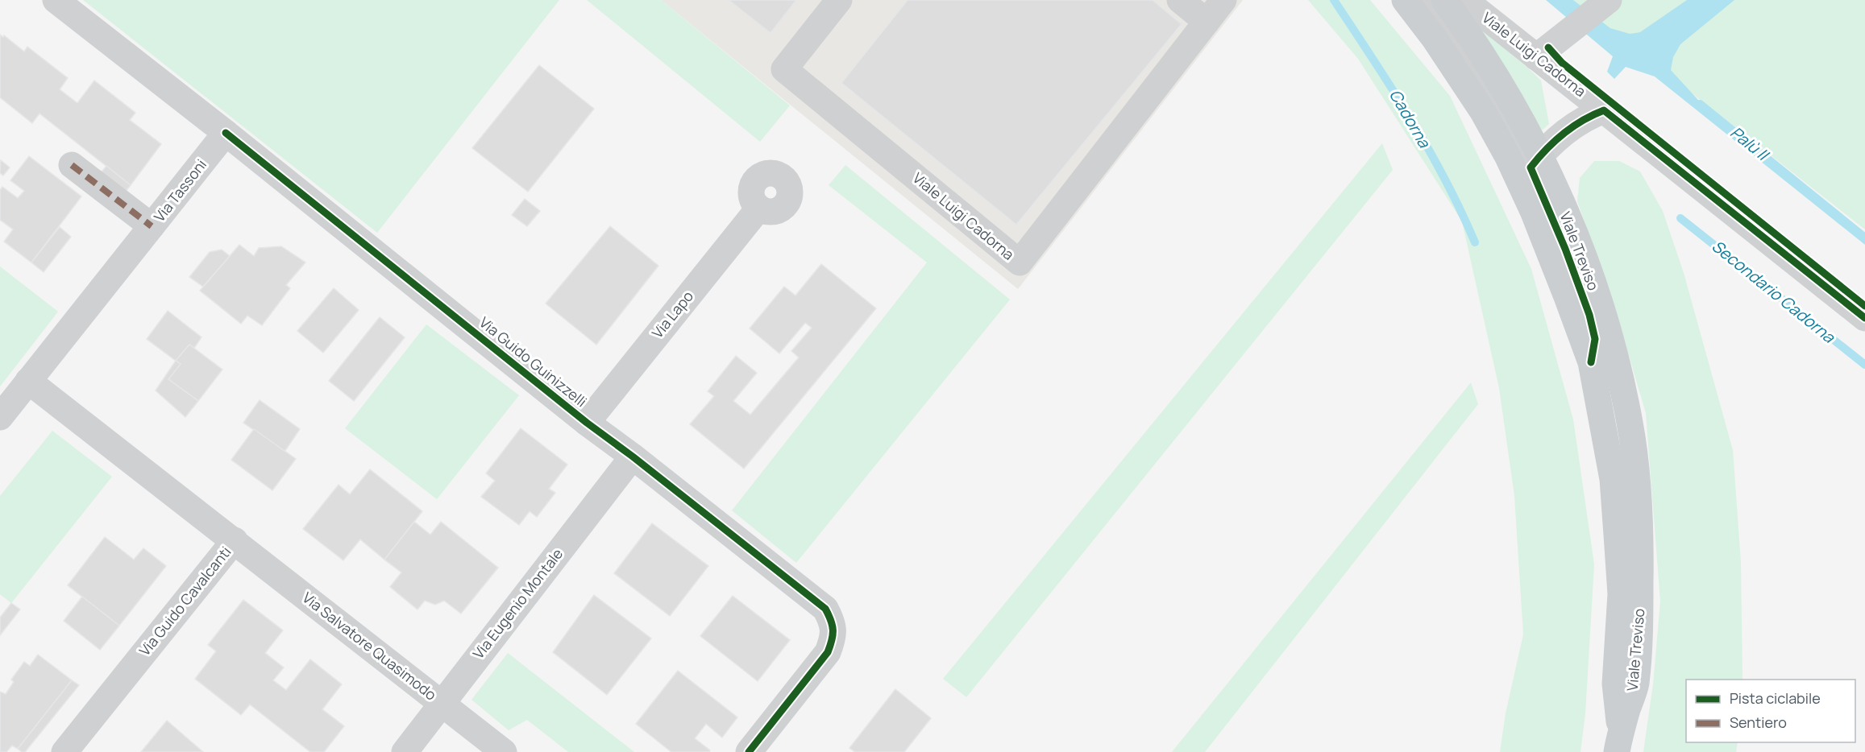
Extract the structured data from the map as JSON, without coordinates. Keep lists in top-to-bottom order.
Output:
{
  "streets": {
    "main road": ["Viale Treviso"],
    "street": [
      "Viale Luigi Cadorna",
      "Via Tassoni",
      "Via Lapo",
      "Via Guido Guinizzelli",
      "Via Guido Cavalcanti",
      "Via Eugenio Montale",
      "Via Salvatore Quasimodo"
    ]
  },
  "crossings": [
    ["Viale Luigi Cadorna", "Viale Treviso"],
    ["Via Tassoni", "Via Guido Guinizzelli"],
    ["Via Tassoni", "Via Guido Cavalcanti"],
    ["Via Lapo", "Via Guido Guinizzelli"],
    ["Via Guido Guinizzelli", "Via Eugenio Montale"],
    ["Via Guido Cavalcanti", "Via Salvatore Quasimodo"],
    ["Via Eugenio Montale", "Via Salvatore Quasimodo"]
  ],
  "water": ["Cadorna", "Palù II", "Secondario Cadorna"],
  "legend": ["Pista ciclabile", "Sentiero"]
}
